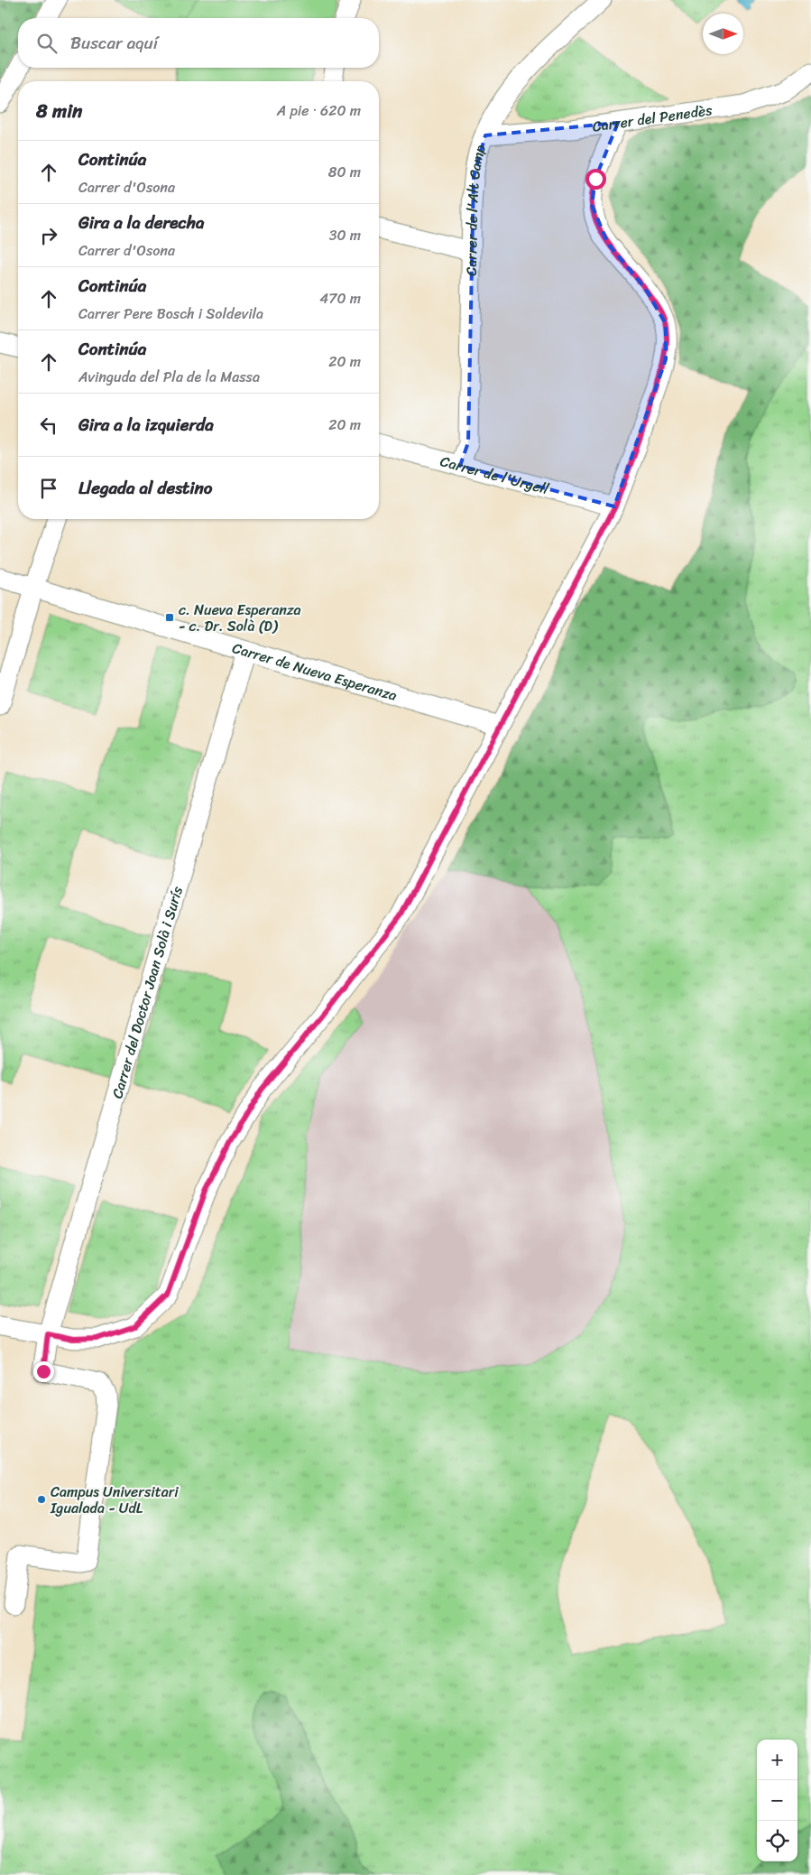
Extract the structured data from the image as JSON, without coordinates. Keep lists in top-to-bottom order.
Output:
{
  "streets": {
    "street": [
      "Carrer del Penedès",
      "Carrer de l'Alt Camp",
      "Carrer de l'Urgell",
      "Carrer de Nueva Esperanza",
      "Carrer del Doctor Joan Solà i Surís"
    ]
  },
  "crossings": [
    ["Carrer del Penedès", "Carrer de l'Alt Camp"],
    ["Carrer de l'Alt Camp", "Carrer de l'Urgell"],
    ["Carrer de Nueva Esperanza", "Carrer del Doctor Joan Solà i Surís"]
  ],
  "places": {
    "transit": ["c. Nueva Esperanza - c. Dr. Solà (D)"],
    "other": ["Campus Universitari Igualada - UdL"]
  },
  "north": "right",
  "page": {
    "search": "Buscar aquí",
    "heading": ["8 min", "A pie · 620 m"],
    "list": [
      ["Continúa", "Carrer d'Osona", "80 m"],
      ["Gira a la derecha", "Carrer d'Osona", "30 m"],
      ["Continúa", "Carrer Pere Bosch i Soldevila", "470 m"],
      ["Continúa", "Avinguda del Pla de la Massa", "20 m"],
      ["Gira a la izquierda", "20 m"],
      "Llegada al destino"
    ],
    "map_buttons": ["+", "−"]
  }
}
